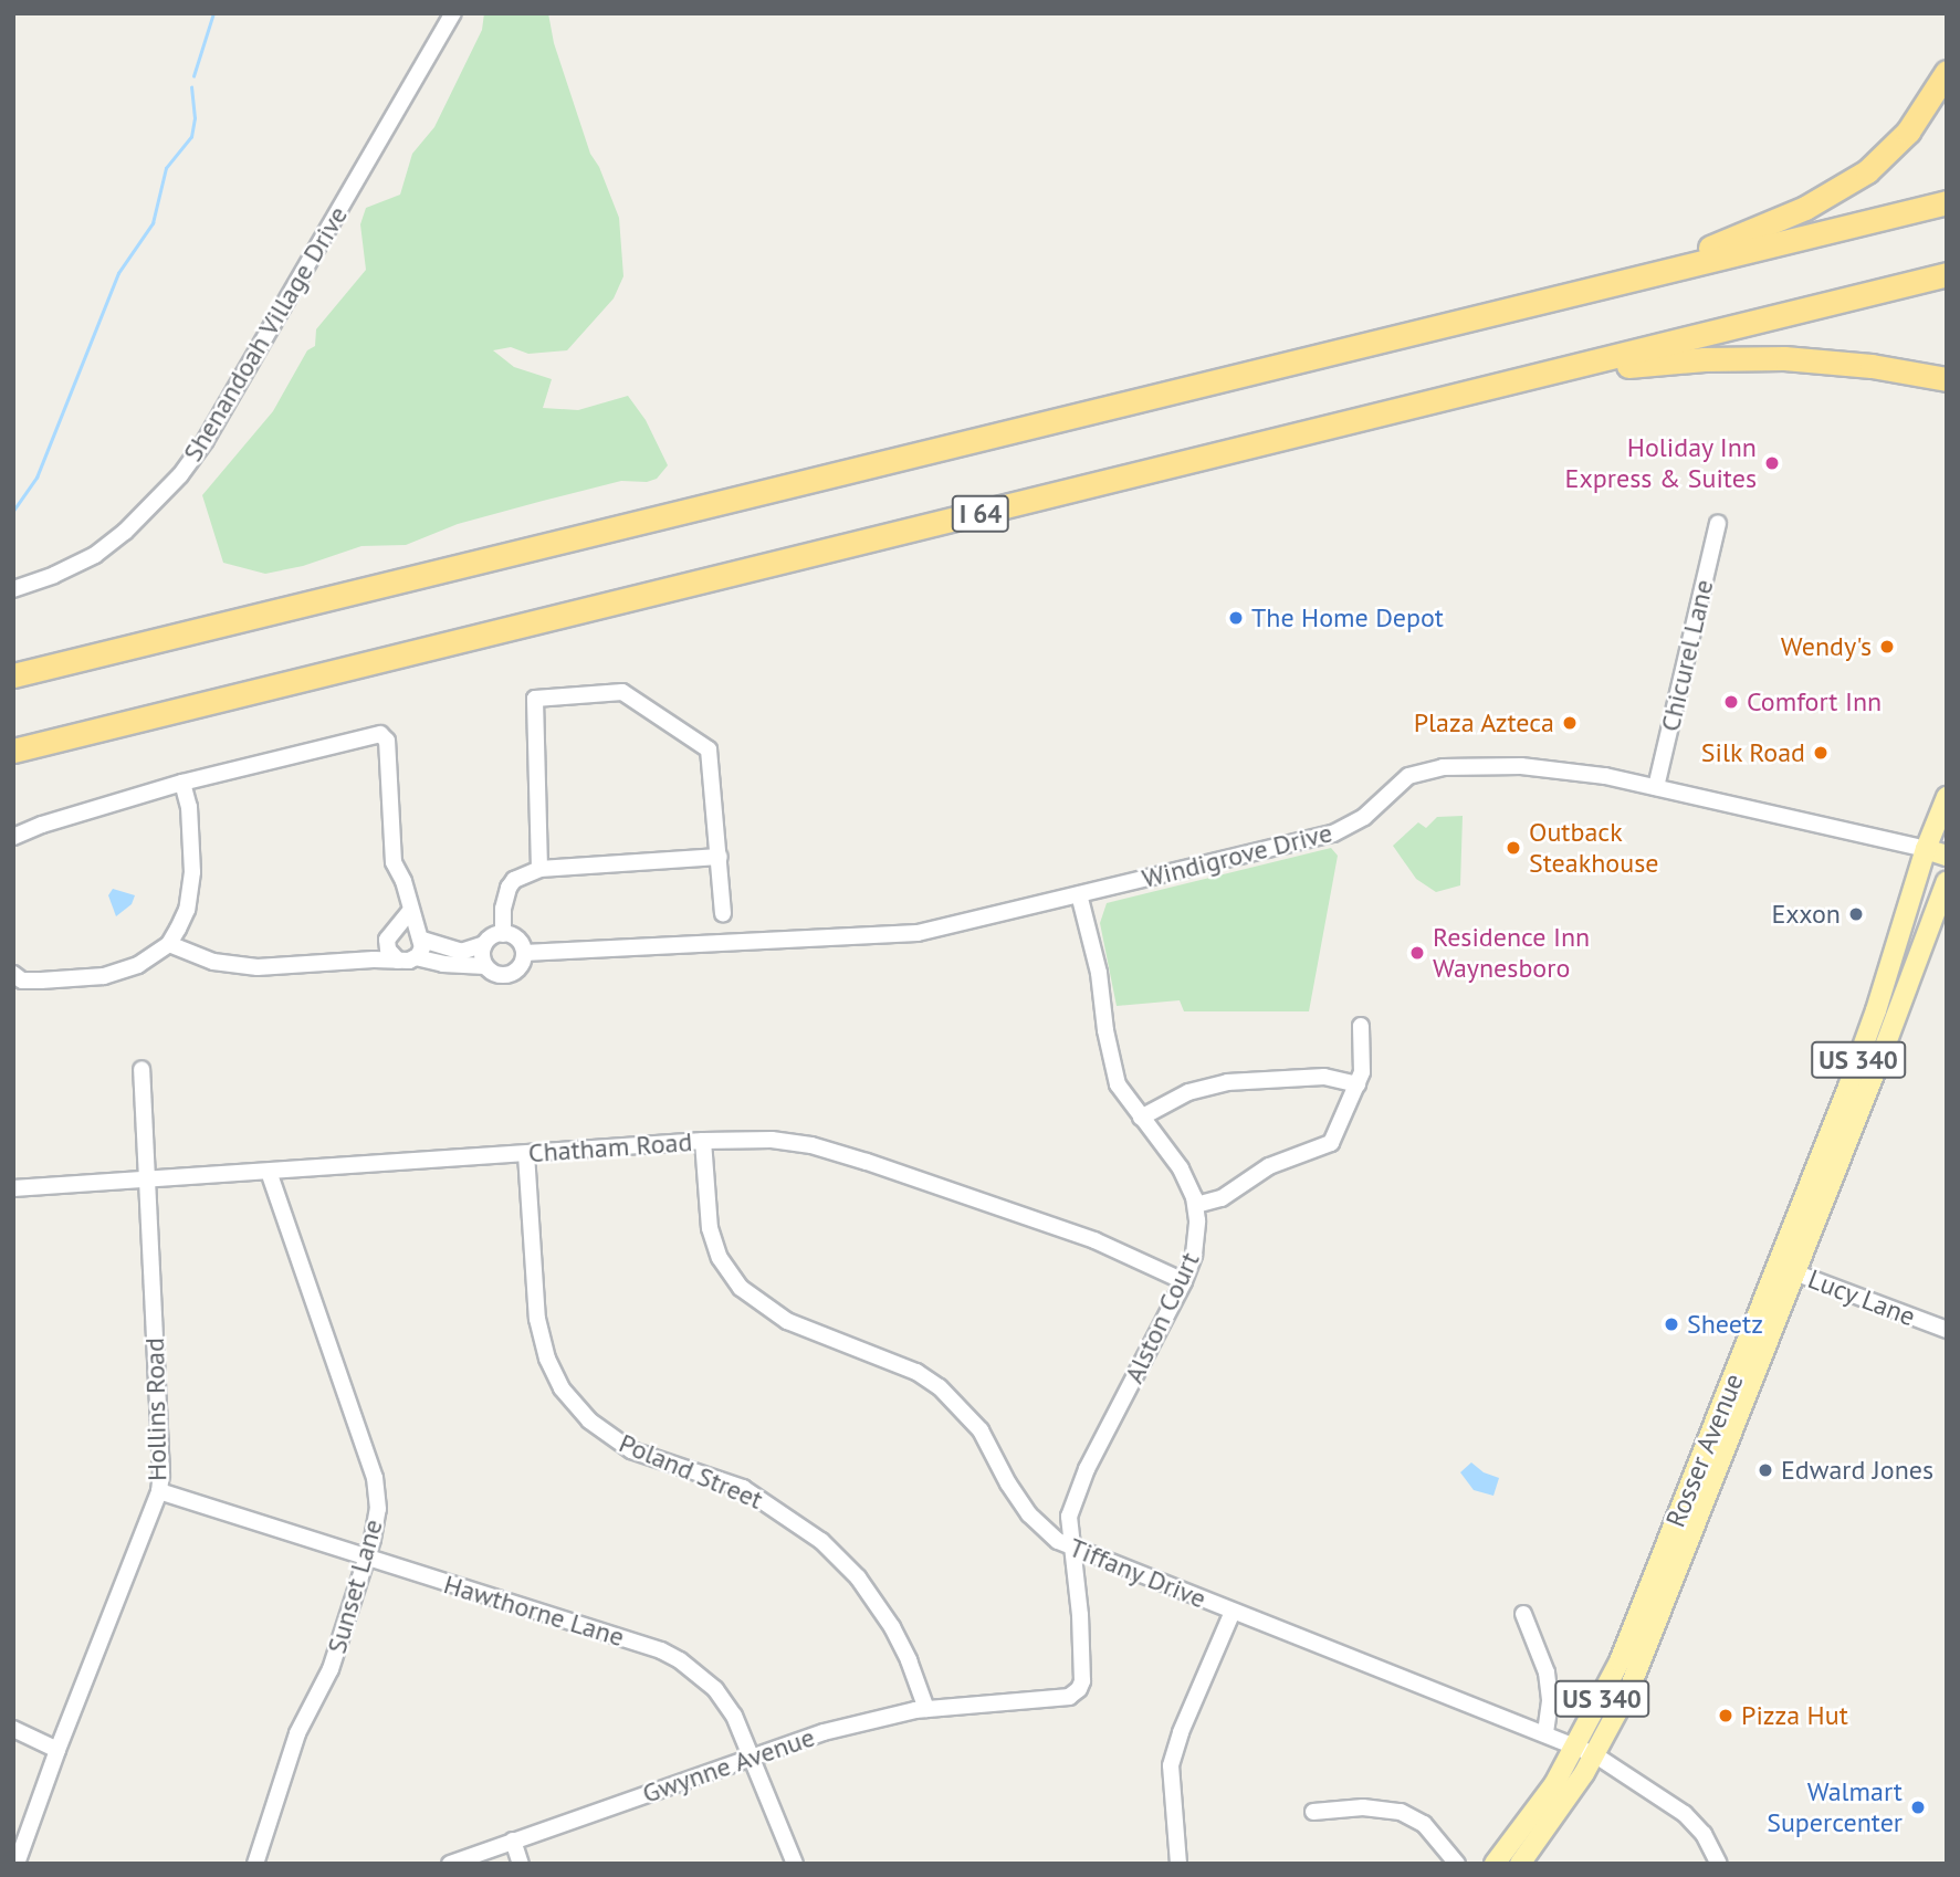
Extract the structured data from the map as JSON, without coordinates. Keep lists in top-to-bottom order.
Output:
{
  "streets": {
    "highway": ["I 64"],
    "main road": ["US 340", "Rosser Avenue"],
    "street": [
      "Shenandoah Village Drive",
      "Chicurel Lane",
      "Windigrove Drive",
      "Chatham Road",
      "Lucy Lane",
      "Alston Court",
      "Hollins Road",
      "Poland Street",
      "Tiffany Drive",
      "Sunset Lane",
      "Hawthorne Lane",
      "Gwynne Avenue"
    ]
  },
  "crossings": [
    ["Chicurel Lane", "Windigrove Drive"],
    ["Windigrove Drive", "Alston Court"],
    ["Windigrove Drive", "Rosser Avenue"],
    ["Chatham Road", "Alston Court"],
    ["Chatham Road", "Hollins Road"],
    ["Chatham Road", "Poland Street"],
    ["Chatham Road", "Tiffany Drive"],
    ["Chatham Road", "Sunset Lane"],
    ["Lucy Lane", "Rosser Avenue"],
    ["Alston Court", "Tiffany Drive"],
    ["Alston Court", "Gwynne Avenue"],
    ["Hollins Road", "Hawthorne Lane"],
    ["Rosser Avenue", "Tiffany Drive"],
    ["Poland Street", "Gwynne Avenue"],
    ["Sunset Lane", "Hawthorne Lane"],
    ["Hawthorne Lane", "Gwynne Avenue"]
  ],
  "places": [
    "Holiday Inn Express & Suites",
    "The Home Depot",
    "Wendy's",
    "Comfort Inn",
    "Plaza Azteca",
    "Silk Road",
    "Outback Steakhouse",
    "Exxon",
    "Residence Inn Waynesboro",
    "Sheetz",
    "Edward Jones",
    "Pizza Hut",
    "Walmart Supercenter"
  ]
}
